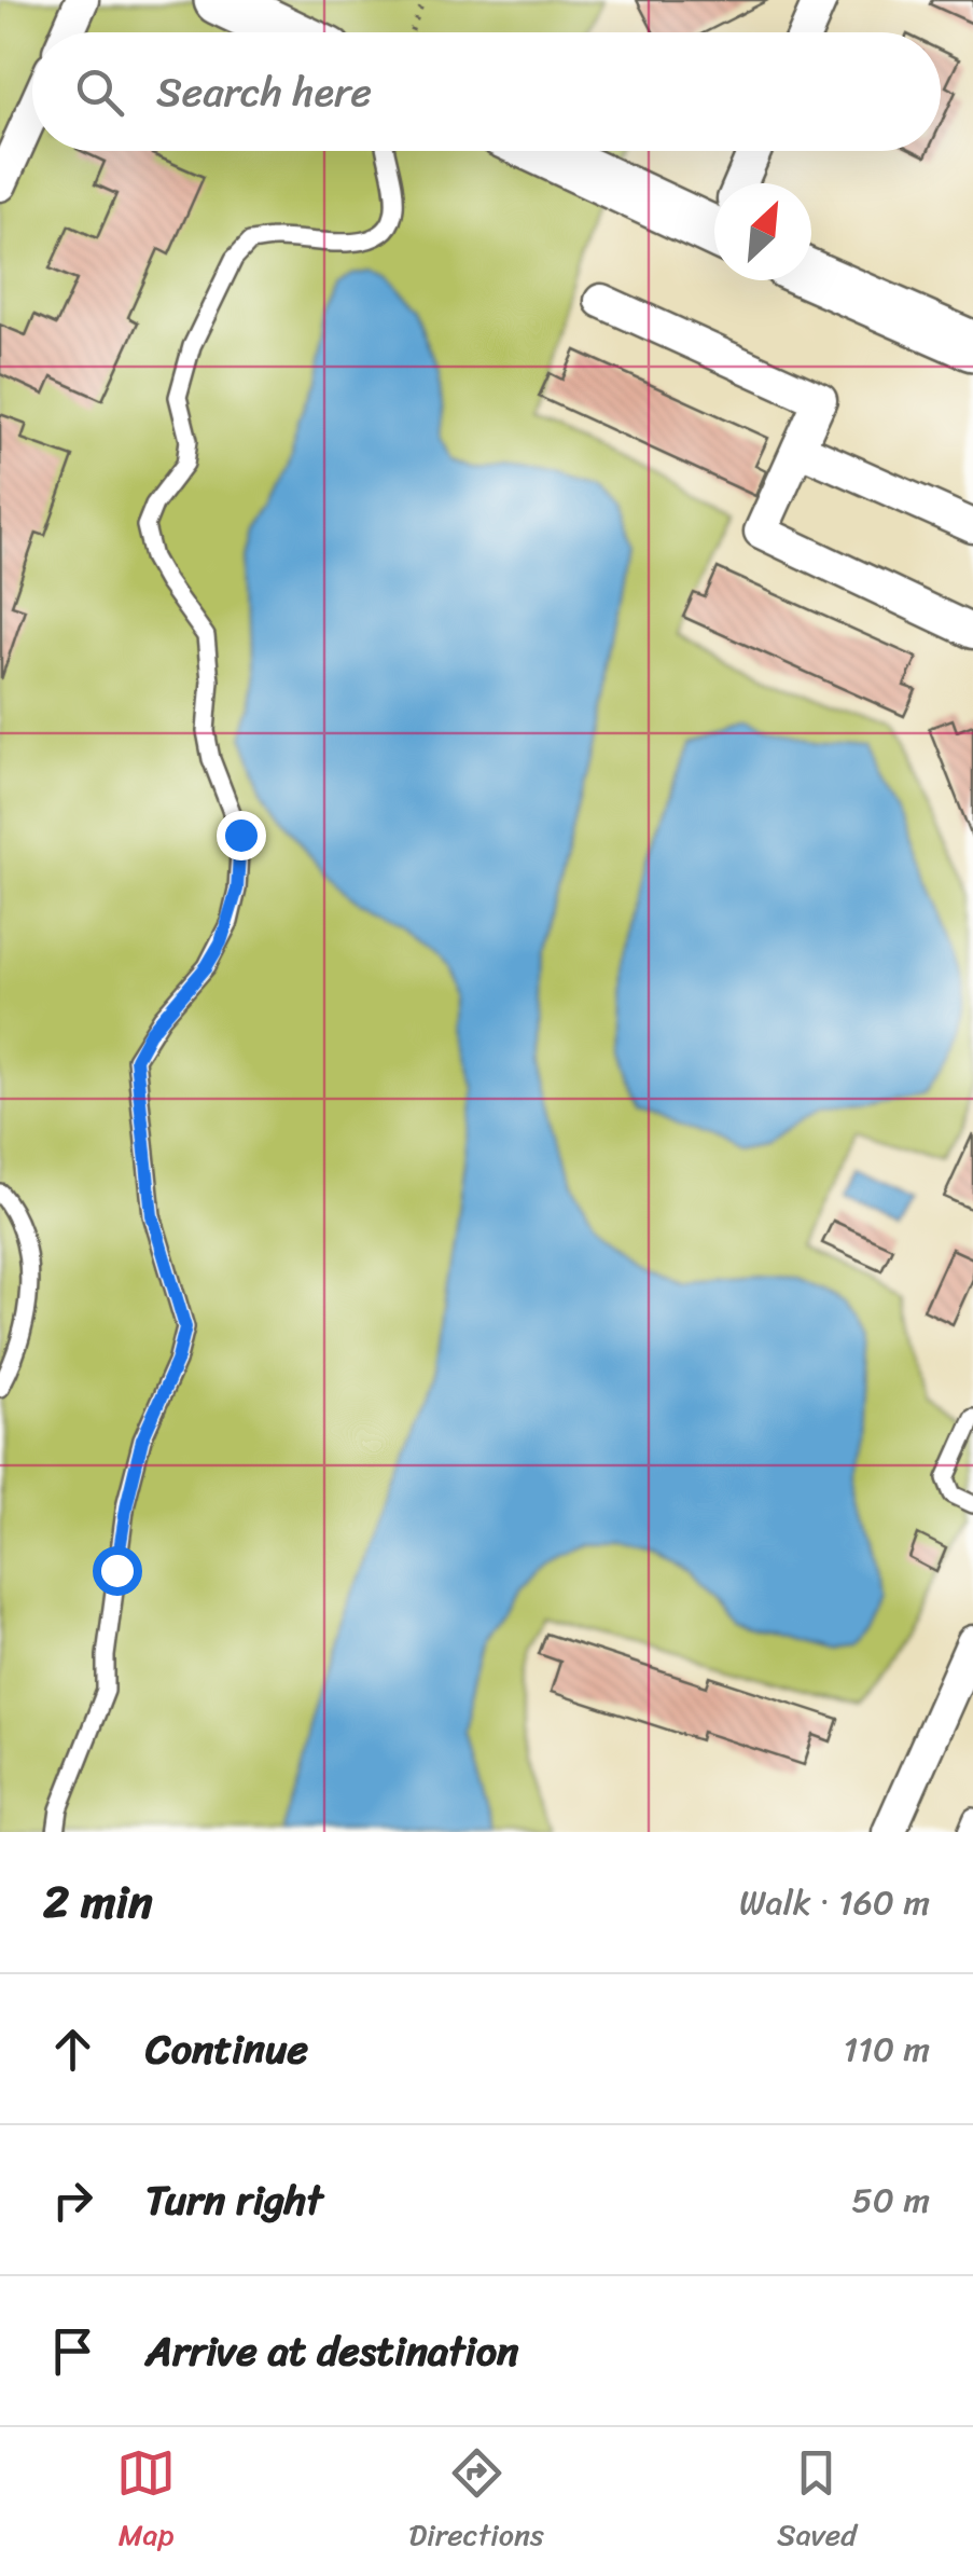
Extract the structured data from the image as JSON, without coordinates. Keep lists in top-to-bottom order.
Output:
{
  "north": "top right",
  "page": {
    "search": "Search here",
    "heading": ["2 min", "Walk · 160 m"],
    "list": [
      ["Continue", "110 m"],
      ["Turn right", "50 m"],
      "Arrive at destination"
    ],
    "nav": ["Map", "Directions", "Saved"]
  }
}
